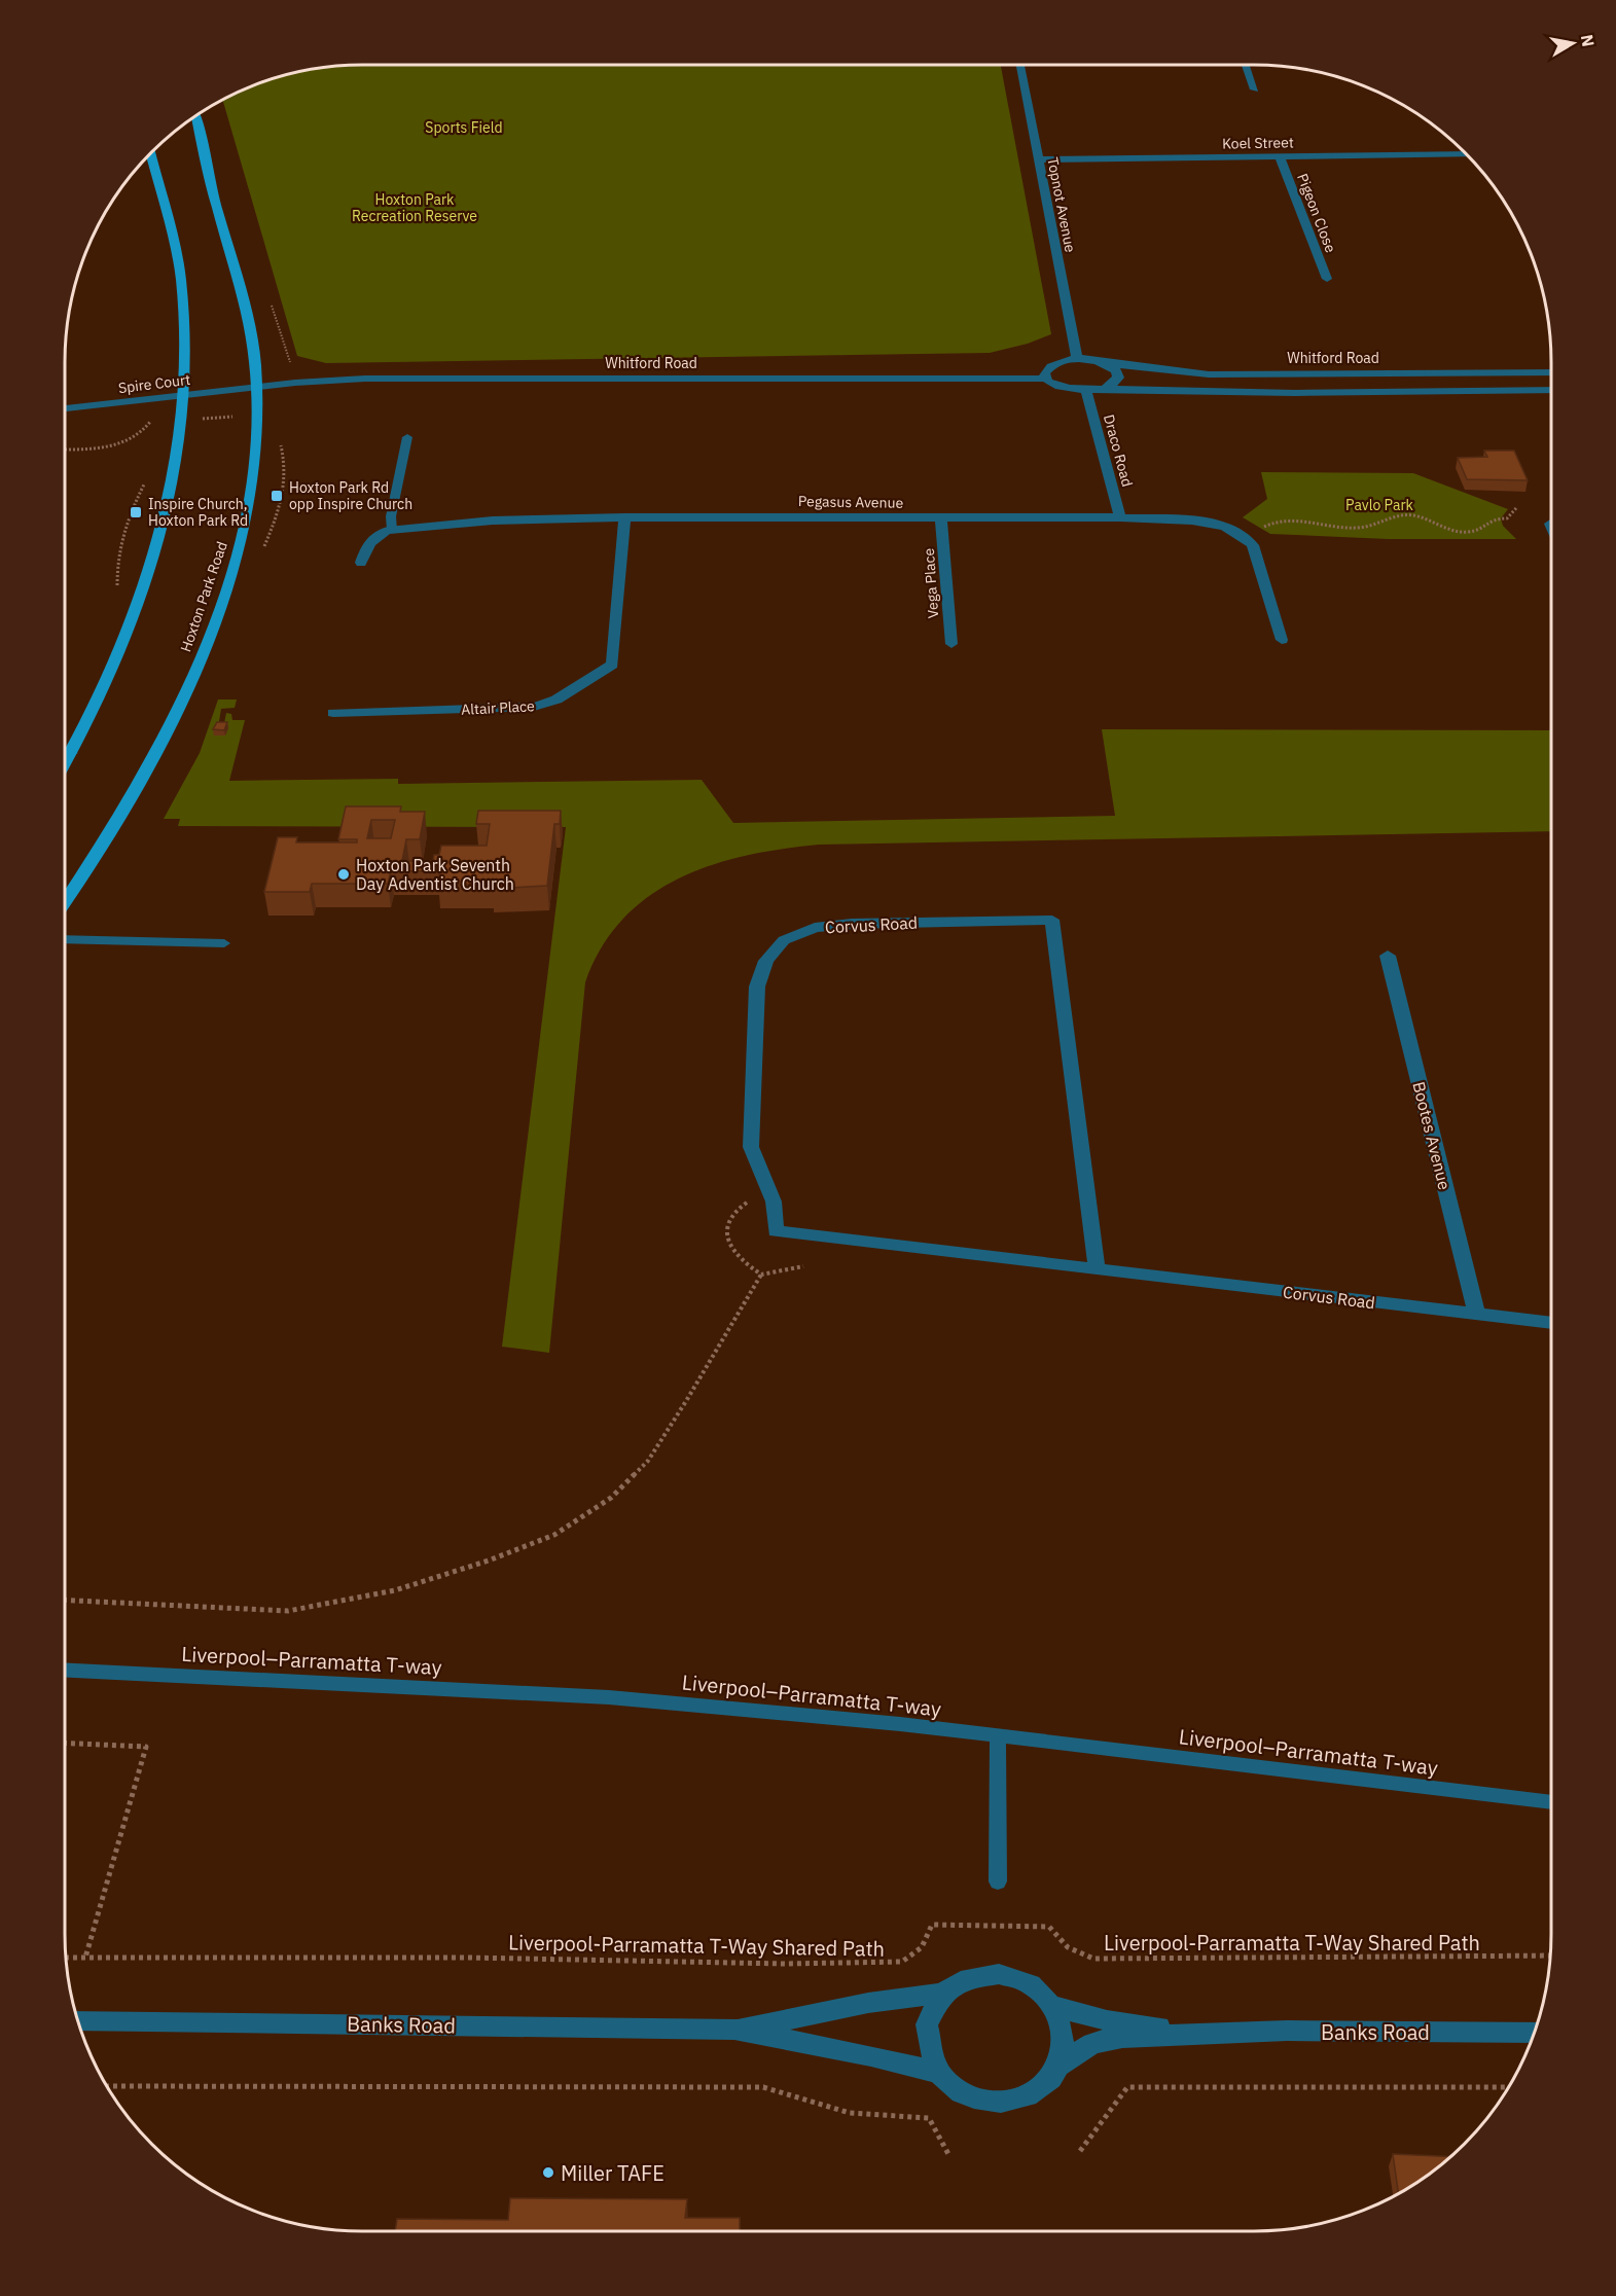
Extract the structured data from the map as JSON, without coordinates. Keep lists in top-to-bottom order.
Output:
{
  "streets": {
    "main road": ["Hoxton Park Road"],
    "street": [
      "Koel Street",
      "Topnot Avenue",
      "Pigeon Close",
      "Whitford Road",
      "Spire Court",
      "Draco Road",
      "Pegasus Avenue",
      "Vega Place",
      "Altair Place",
      "Corvus Road",
      "Bootes Avenue",
      "Banks Road"
    ],
    "lane": ["Liverpool–Parramatta T-way"],
    "path": ["Liverpool-Parramatta T-Way Shared Path"]
  },
  "crossings": [
    ["Koel Street", "Topnot Avenue"],
    ["Koel Street", "Pigeon Close"],
    ["Topnot Avenue", "Whitford Road"],
    ["Whitford Road", "Spire Court"],
    ["Whitford Road", "Hoxton Park Road"],
    ["Spire Court", "Hoxton Park Road"],
    ["Draco Road", "Pegasus Avenue"],
    ["Pegasus Avenue", "Vega Place"],
    ["Pegasus Avenue", "Altair Place"],
    ["Corvus Road", "Bootes Avenue"]
  ],
  "parks": ["Sports Field", "Hoxton Park Recreation Reserve", "Pavlo Park"],
  "places": {
    "transit": ["Hoxton Park Rd opp Inspire Church", "Inspire Church, Hoxton Park Rd"],
    "other": ["Hoxton Park Seventh Day Adventist Church", "Miller TAFE"]
  },
  "north": "right"
}
